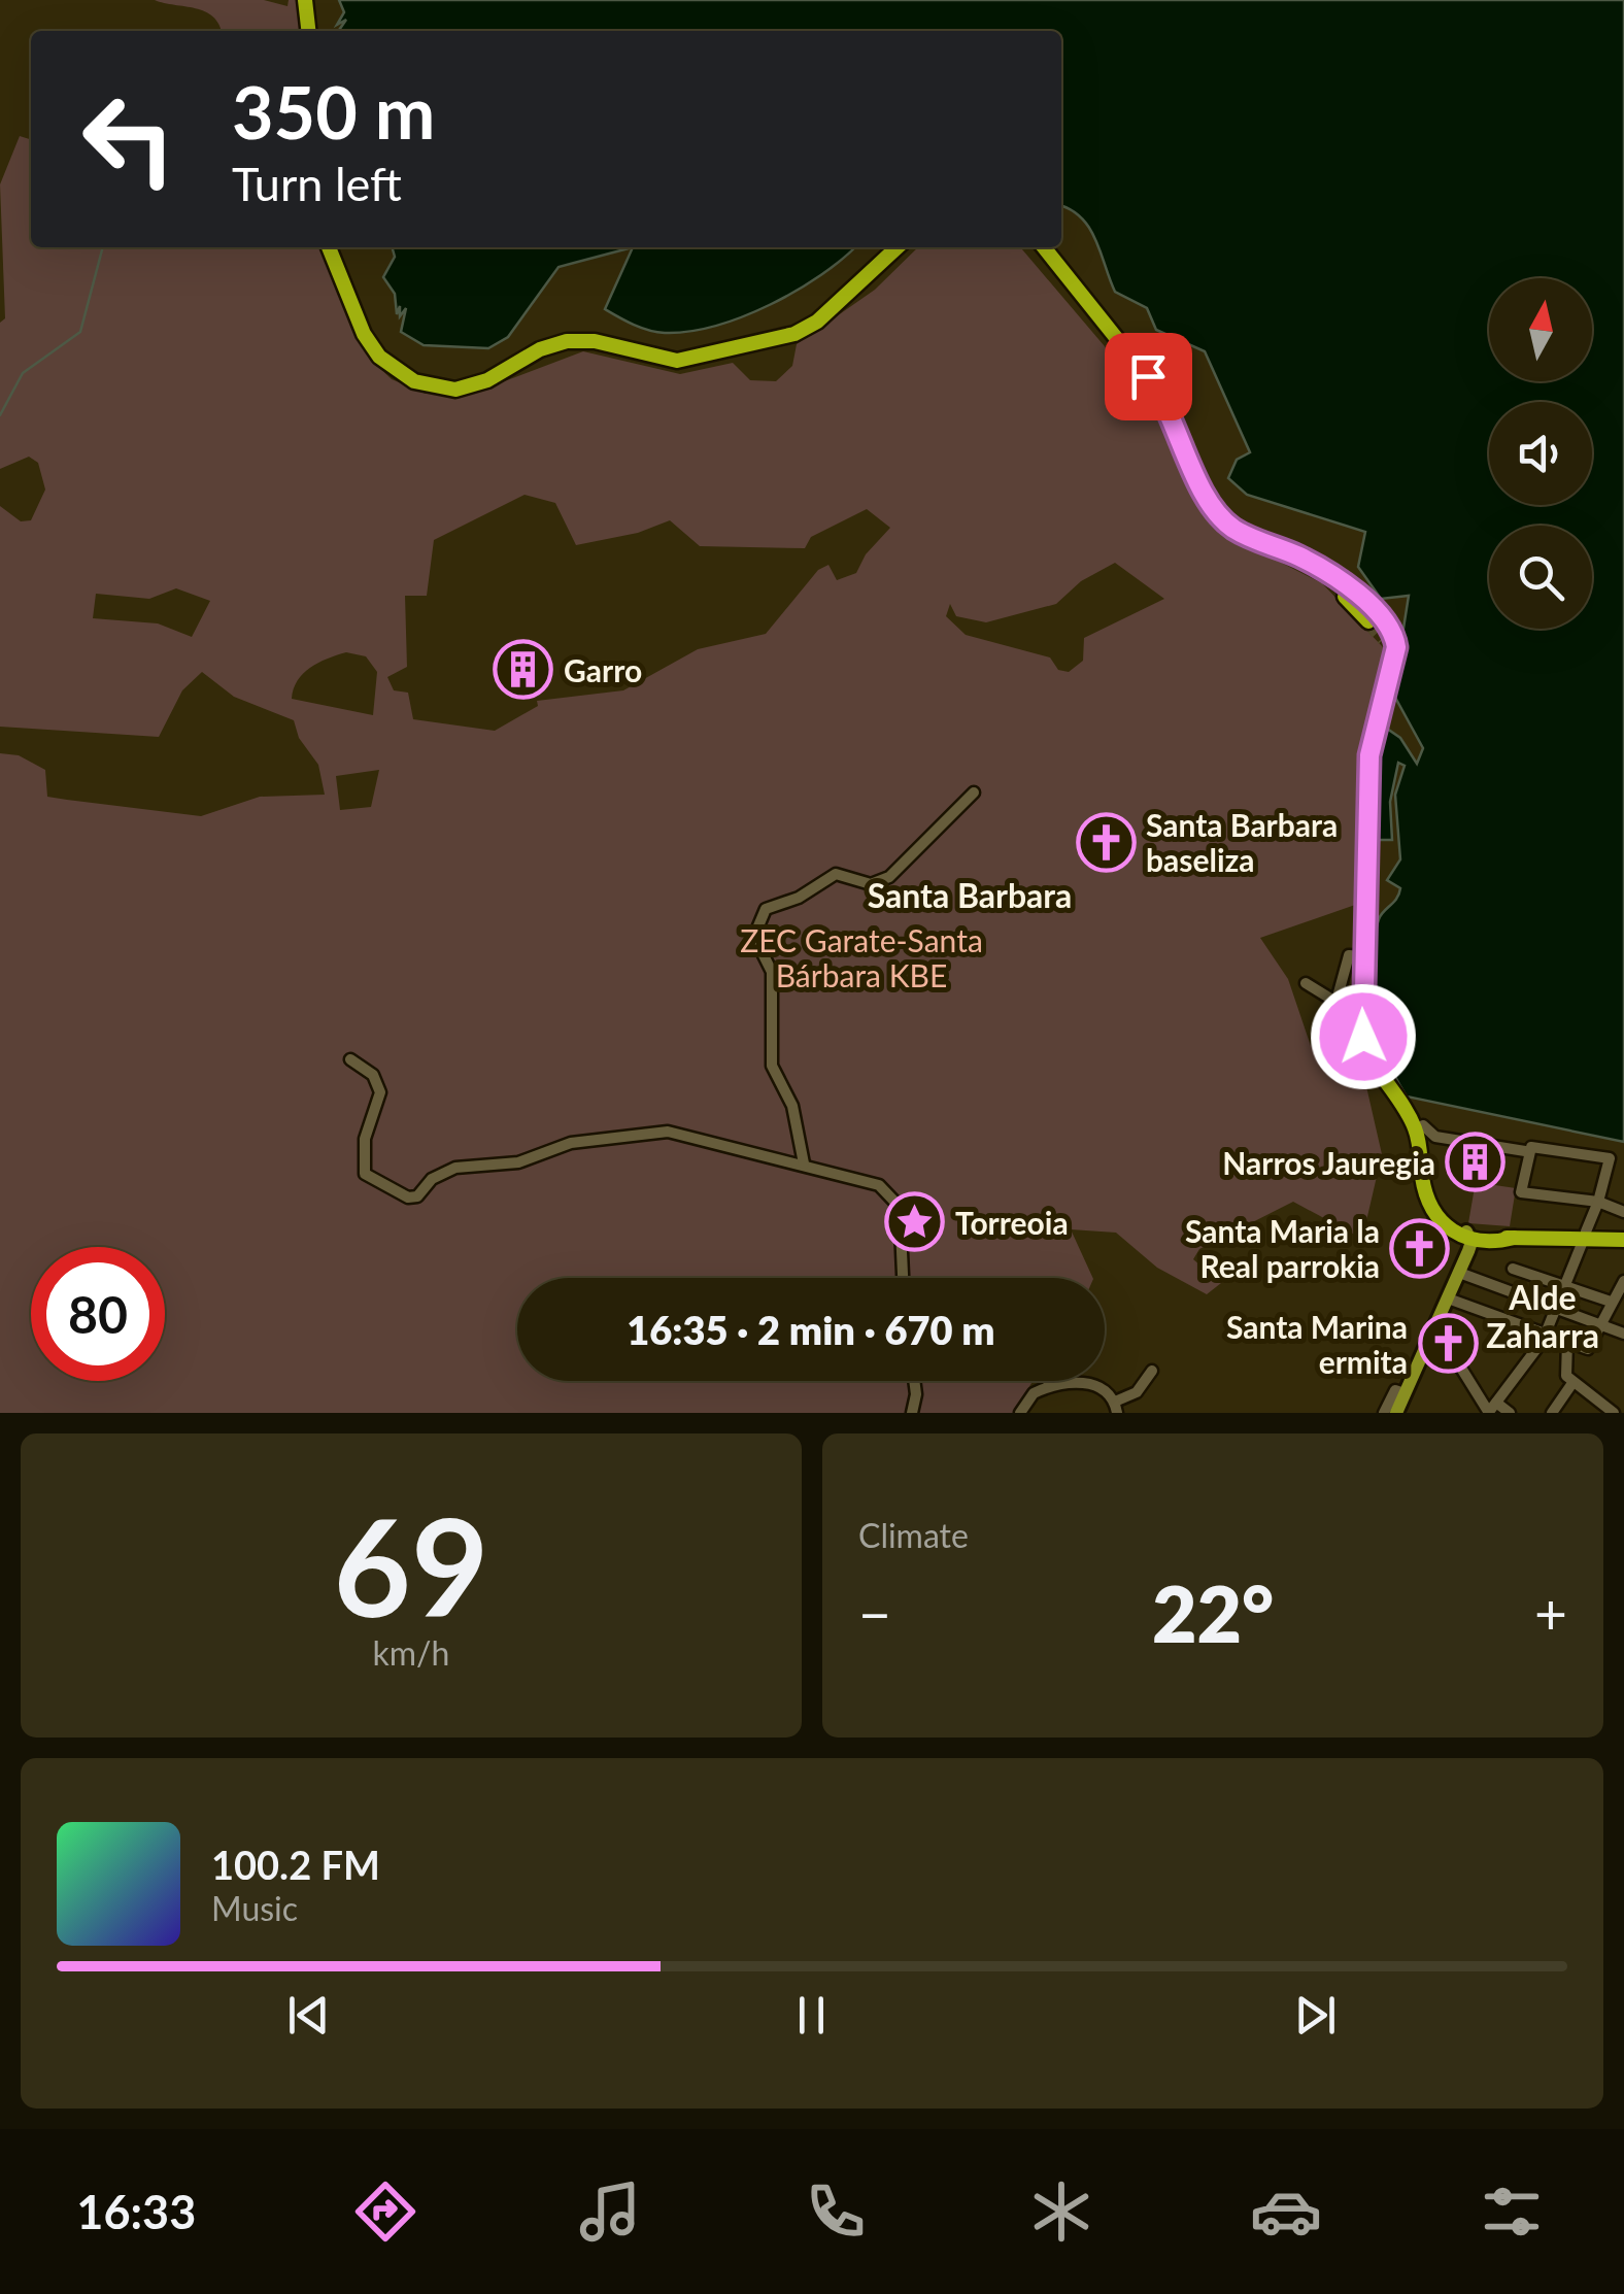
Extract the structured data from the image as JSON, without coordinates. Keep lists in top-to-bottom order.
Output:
{
  "districts": ["Santa Barbara", "Alde Zaharra"],
  "parks": ["ZEC Garate-Santa Bárbara KBE"],
  "places": {
    "building": ["Garro", "Narros Jauregia"],
    "church": ["Santa Barbara baseliza", "Santa Maria la Real parrokia", "Santa Marina ermita"],
    "place": ["Torreoia"]
  },
  "north": "top",
  "page": {
    "turn": ["350 m", "Turn left"],
    "limit": "80",
    "trip": "16:35 · 2 min · 670 m",
    "tile": [
      ["69", "km/h"],
      "Climate"
    ],
    "heat": ["−", "22°", "+"],
    "song": ["100.2 FM", "Music"],
    "tabs": "16:33"
  }
}
